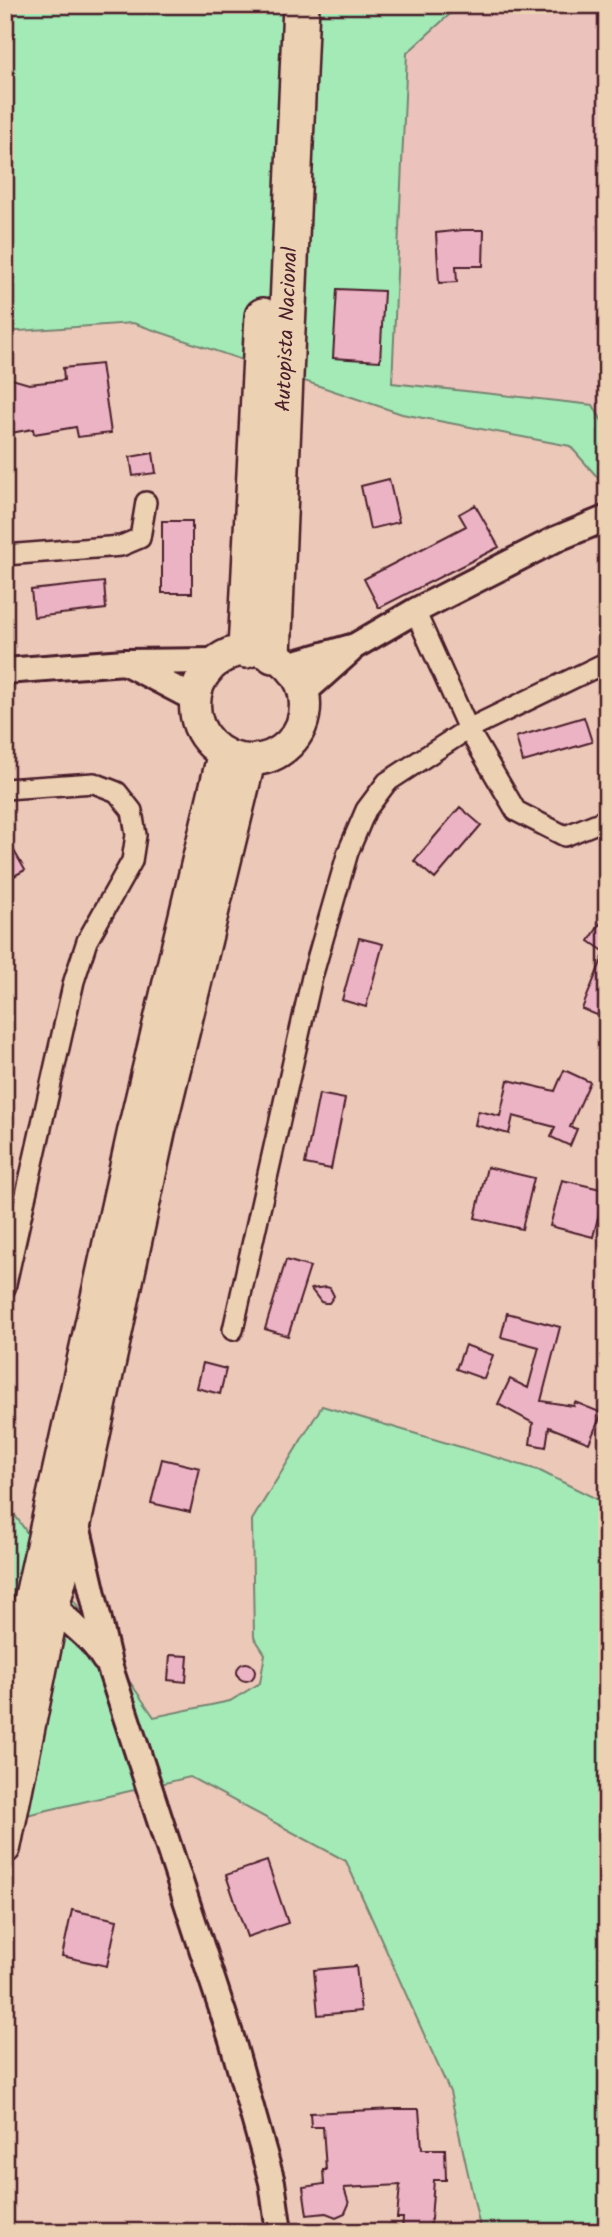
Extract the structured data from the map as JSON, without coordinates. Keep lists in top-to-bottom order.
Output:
{
  "streets": {
    "highway": ["Autopista Nacional"]
  }
}
